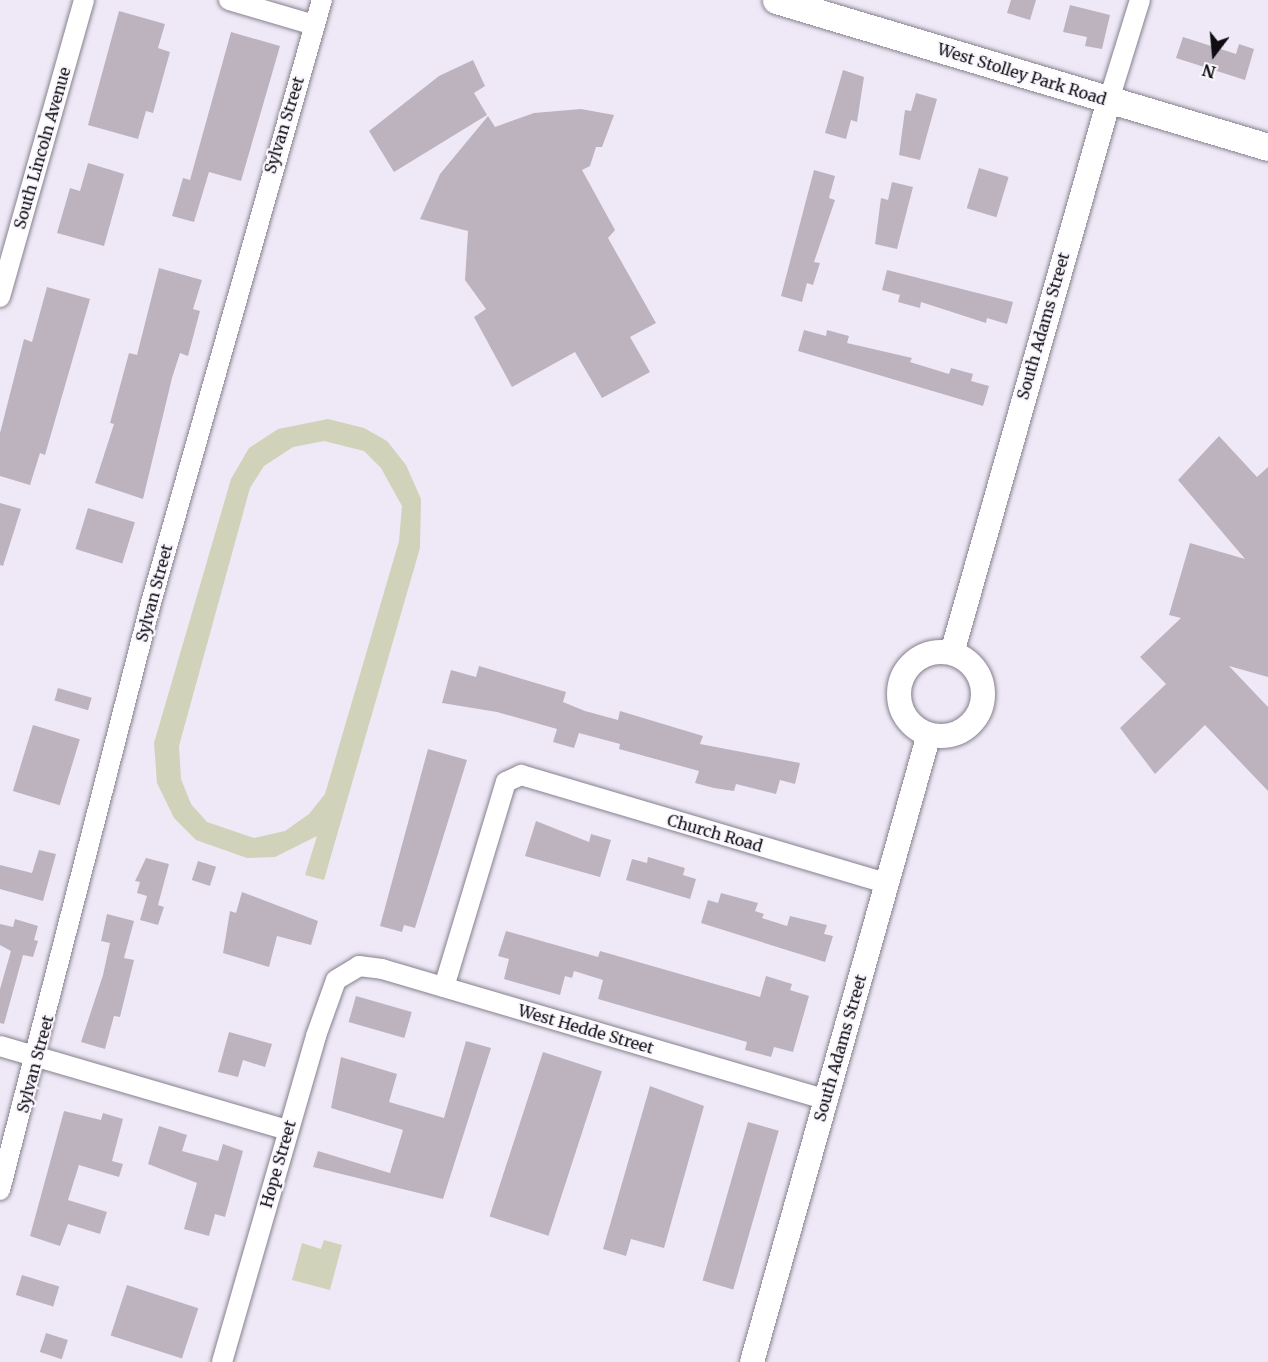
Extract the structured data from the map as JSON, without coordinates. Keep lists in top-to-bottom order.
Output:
{
  "streets": {
    "main road": ["West Stolley Park Road"],
    "street": [
      "Sylvan Street",
      "South Lincoln Avenue",
      "South Adams Street",
      "Church Road",
      "West Hedde Street",
      "Hope Street"
    ]
  },
  "crossings": [
    ["West Stolley Park Road", "South Adams Street"],
    ["South Adams Street", "Church Road"],
    ["South Adams Street", "West Hedde Street"],
    ["Church Road", "West Hedde Street"],
    ["West Hedde Street", "Hope Street"]
  ],
  "north": "bottom"
}
